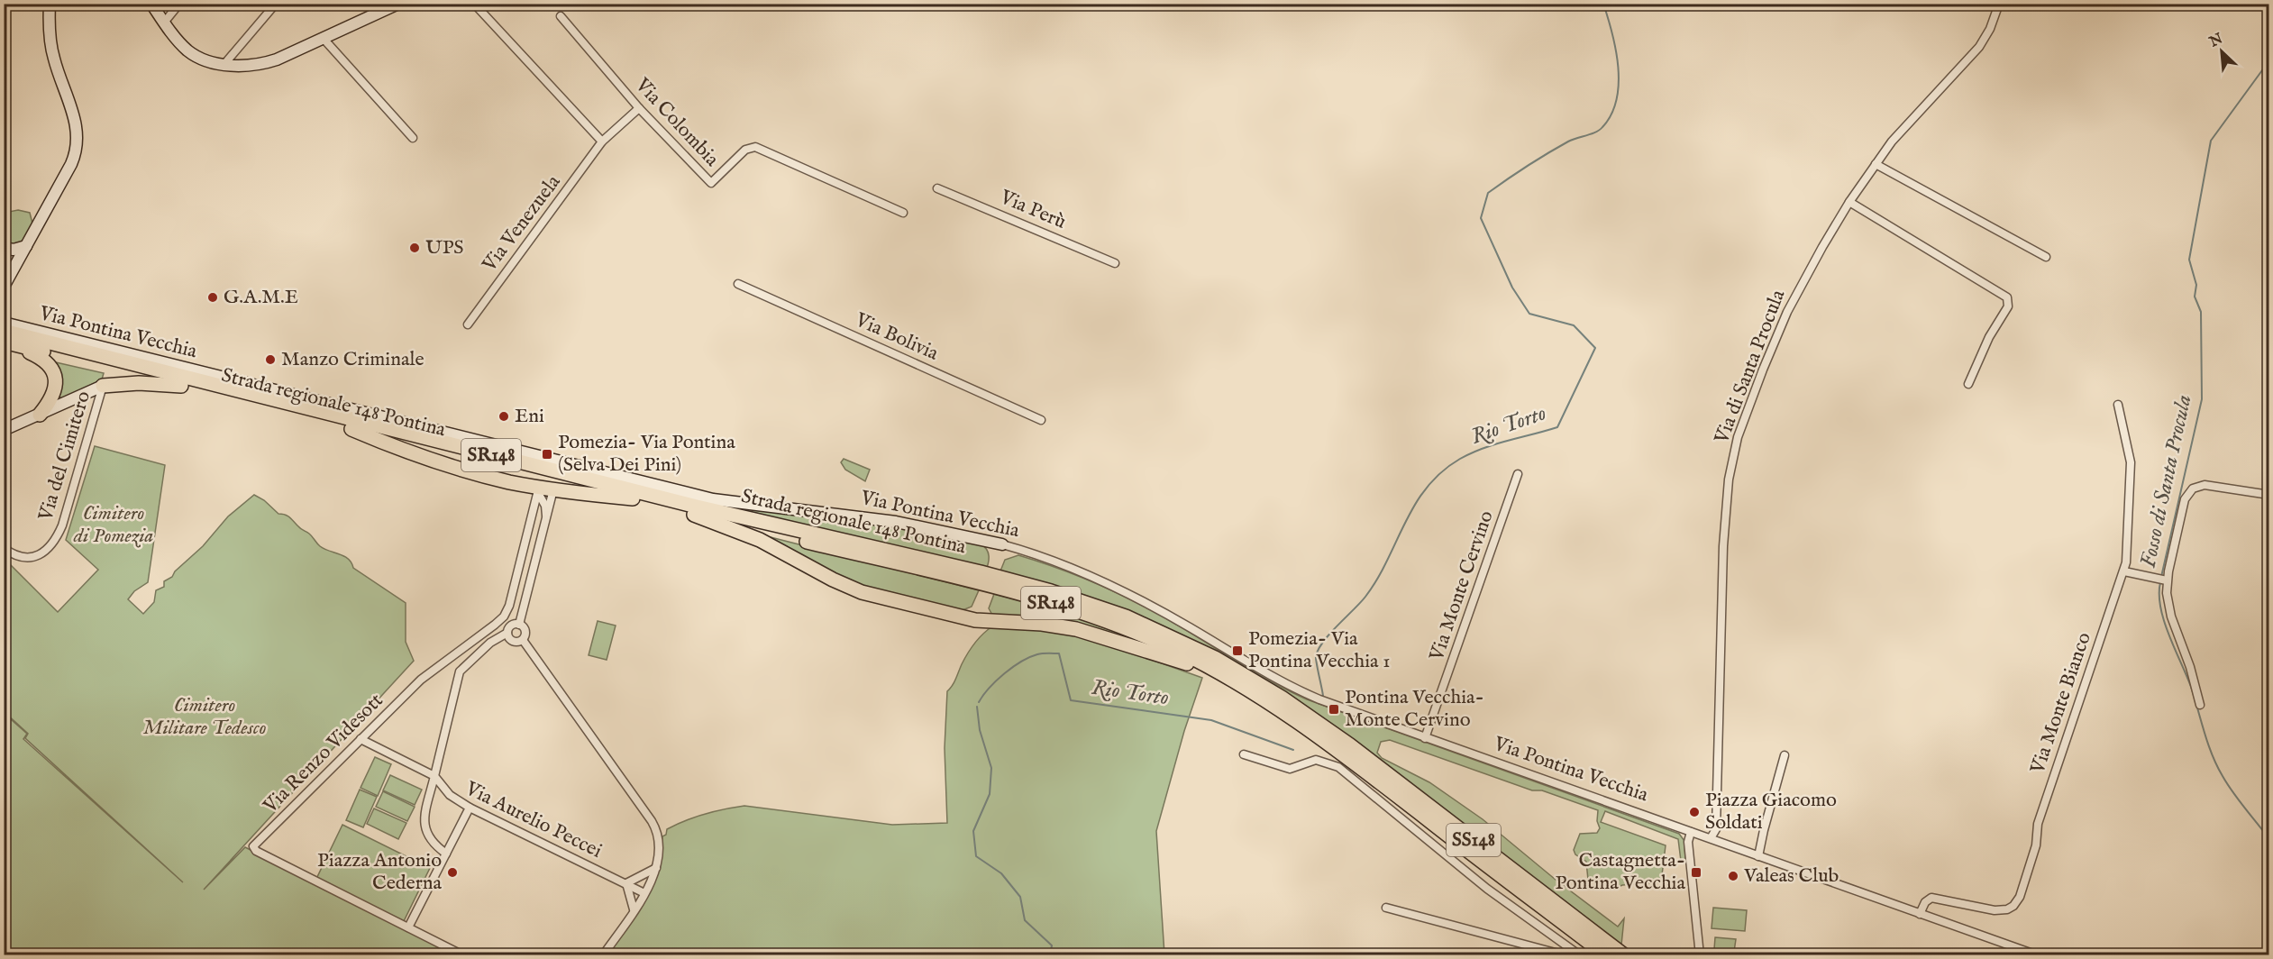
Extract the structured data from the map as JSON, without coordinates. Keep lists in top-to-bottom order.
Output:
{
  "streets": {
    "highway": ["Strada regionale 148 Pontina", "SR148", "SS148"],
    "street": [
      "Via Colombia",
      "Via Perù",
      "Via Venezuela",
      "Via Pontina Vecchia",
      "Via Bolivia",
      "Via di Santa Procula",
      "Via del Cimitero",
      "Via Monte Cervino",
      "Via Monte Bianco",
      "Via Renzo Videsott",
      "Via Aurelio Peccei"
    ]
  },
  "crossings": [
    ["Via Colombia", "Via Venezuela"],
    ["Via Pontina Vecchia", "Via di Santa Procula"],
    ["Via Pontina Vecchia", "Via Monte Cervino"],
    ["Via Pontina Vecchia", "Via Monte Bianco"],
    ["Strada regionale 148 Pontina", "SS148"]
  ],
  "water": ["Rio Torto", "Fosso di Santa Procula"],
  "parks": ["Cimitero di Pomezia", "Cimitero Militare Tedesco"],
  "places": {
    "other": [
      "UPS",
      "G.A.M.E",
      "Manzo Criminale",
      "Eni",
      "Piazza Giacomo Soldati",
      "Piazza Antonio Cederna",
      "Valeas Club"
    ],
    "transit": [
      "Pomezia- Via Pontina (Selva Dei Pini)",
      "Pomezia- Via Pontina Vecchia 1",
      "Pontina Vecchia- Monte Cervino",
      "Castagnetta- Pontina Vecchia"
    ]
  },
  "north": "top left"
}
